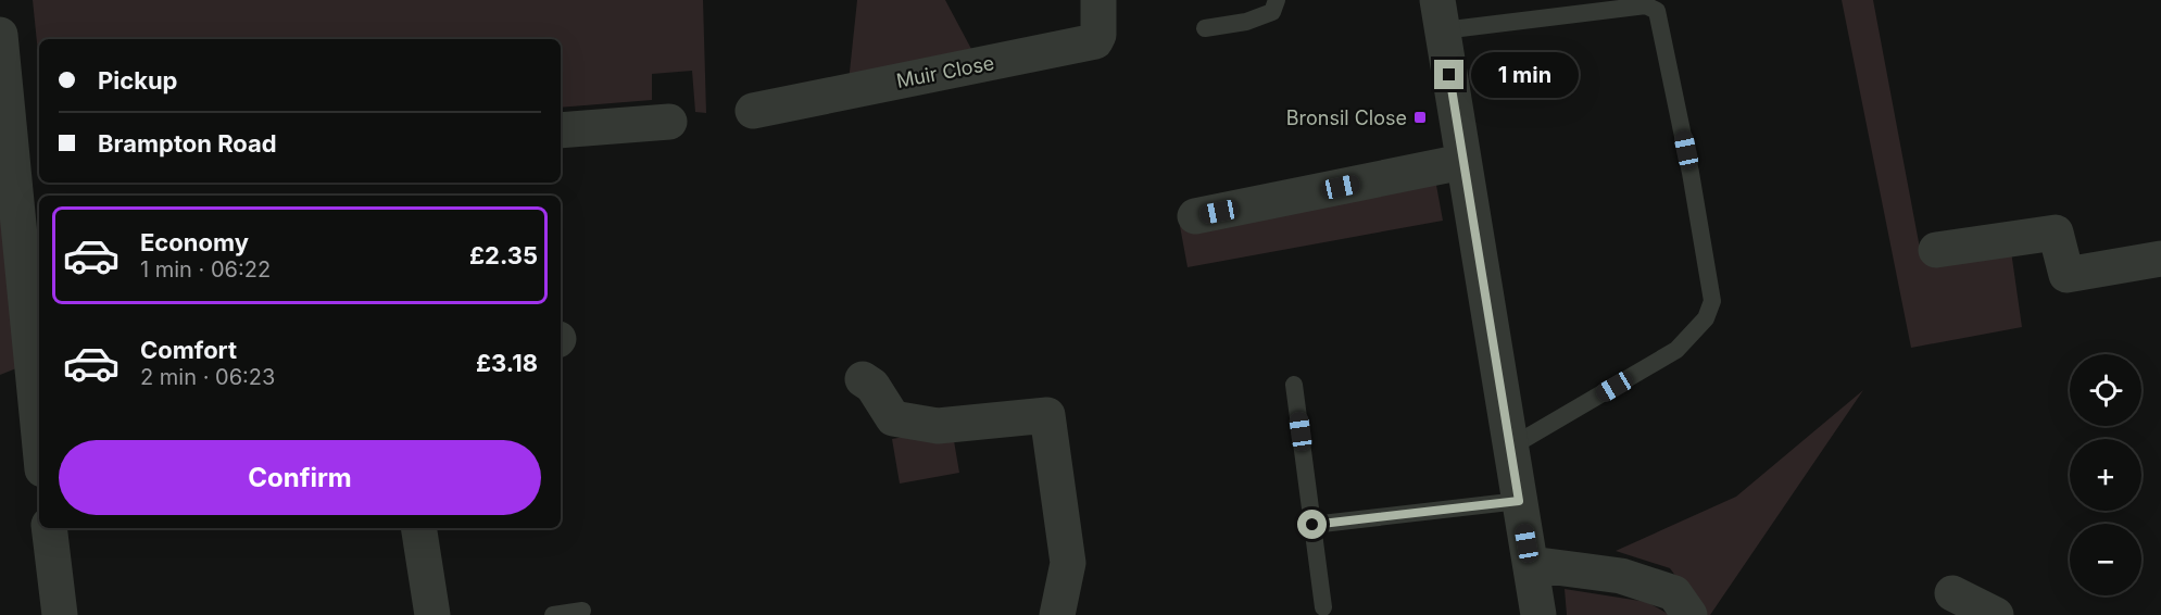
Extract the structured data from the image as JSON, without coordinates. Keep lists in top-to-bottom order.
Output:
{
  "streets": {
    "street": ["Muir Close"]
  },
  "places": {
    "transit": ["Bronsil Close"]
  },
  "page": {
    "banner": ["Pickup", "Brampton Road"],
    "bubble": "1 min",
    "list": [
      {
        "name": "Economy",
        "note": "1 min · 06:22",
        "value": "£2.35"
      },
      {
        "name": "Comfort",
        "note": "2 min · 06:23",
        "value": "£3.18"
      }
    ],
    "map_buttons": ["+", "−"],
    "buttons": "Confirm"
  }
}
